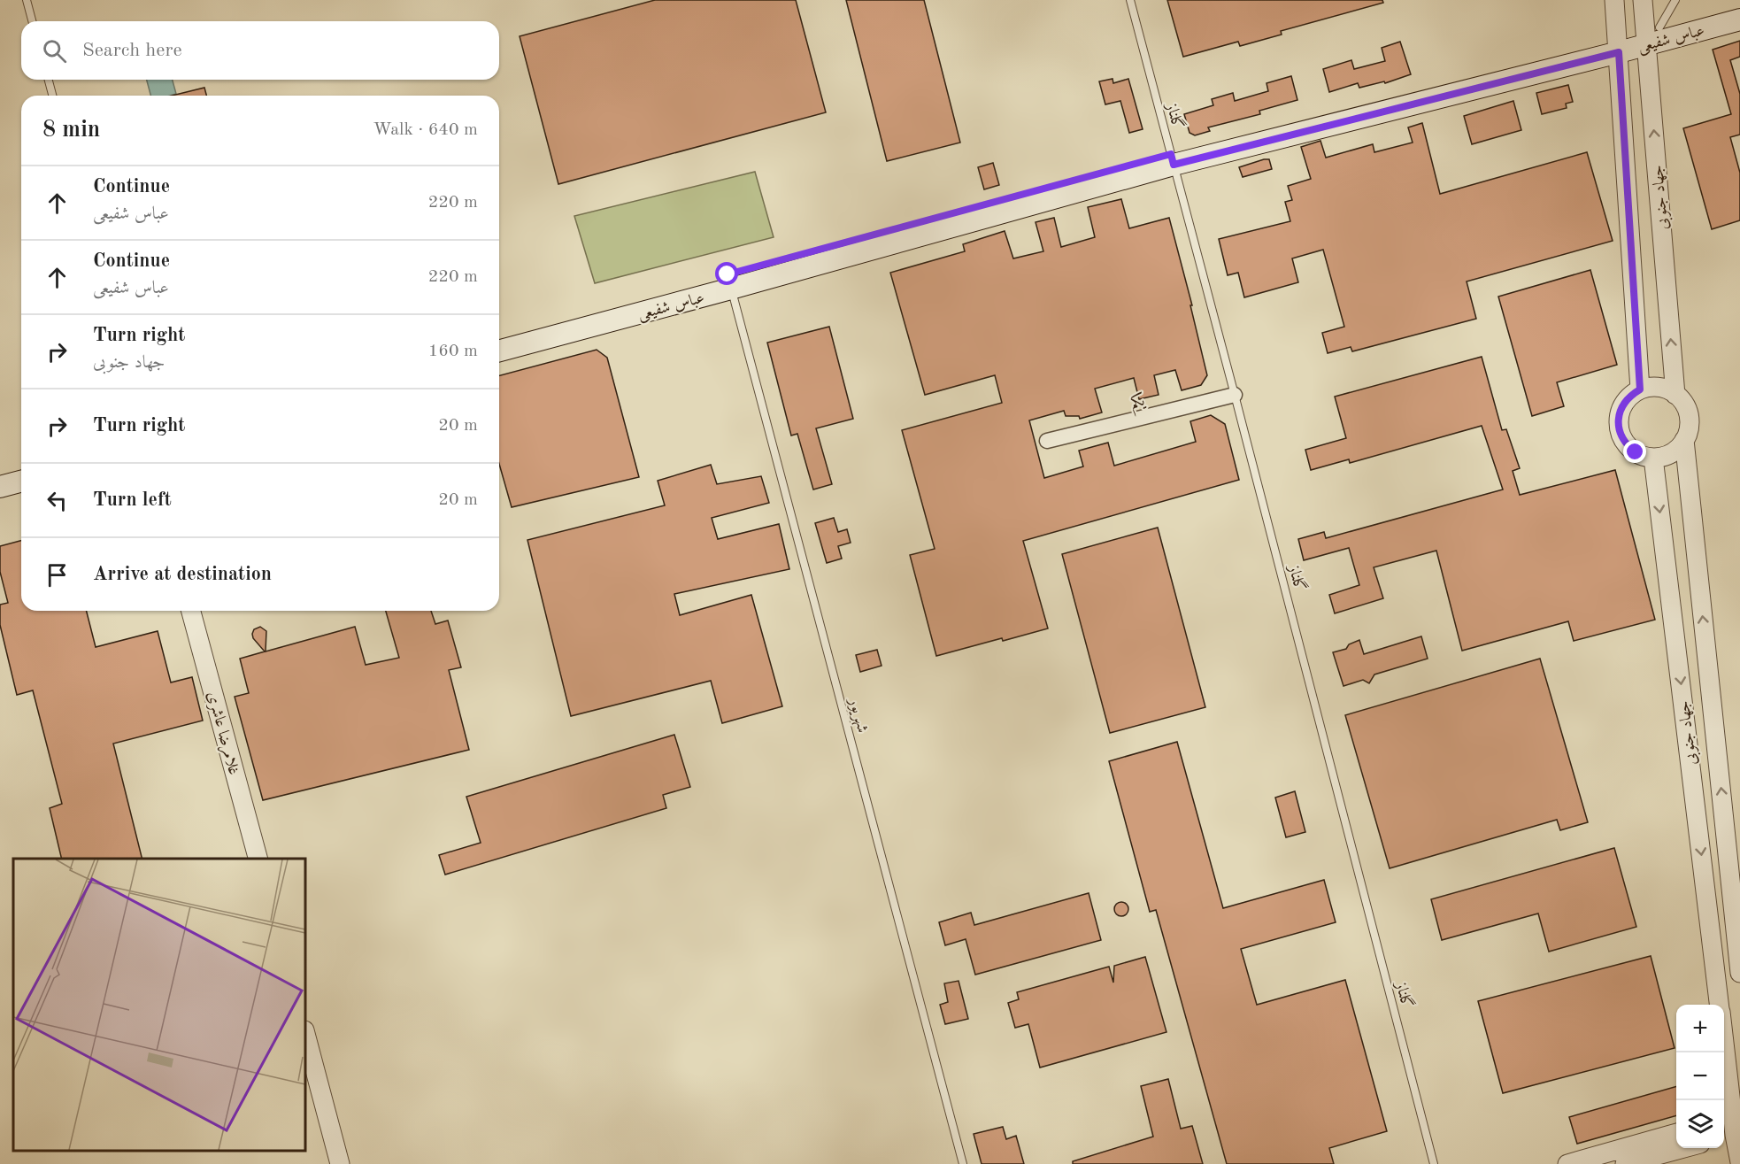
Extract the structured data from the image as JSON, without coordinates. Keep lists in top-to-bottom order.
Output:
{
  "streets": {
    "main road": ["عباس شفیعی"],
    "street": ["جهاد جنوبی", "یکم", "غلامرضا عاشری"],
    "lane": ["گلناز", "شهریور"]
  },
  "crossings": [
    ["عباس شفیعی", "گلناز"],
    ["عباس شفیعی", "جهاد جنوبی"],
    ["عباس شفیعی", "شهریور"],
    ["گلناز", "یکم"]
  ],
  "page": {
    "search": "Search here",
    "heading": ["8 min", "Walk · 640 m"],
    "list": [
      ["Continue", "عباس شفیعی", "220 m"],
      ["Continue", "عباس شفیعی", "220 m"],
      ["Turn right", "جهاد جنوبی", "160 m"],
      ["Turn right", "20 m"],
      ["Turn left", "20 m"],
      "Arrive at destination"
    ],
    "map_buttons": ["+", "−"]
  }
}
